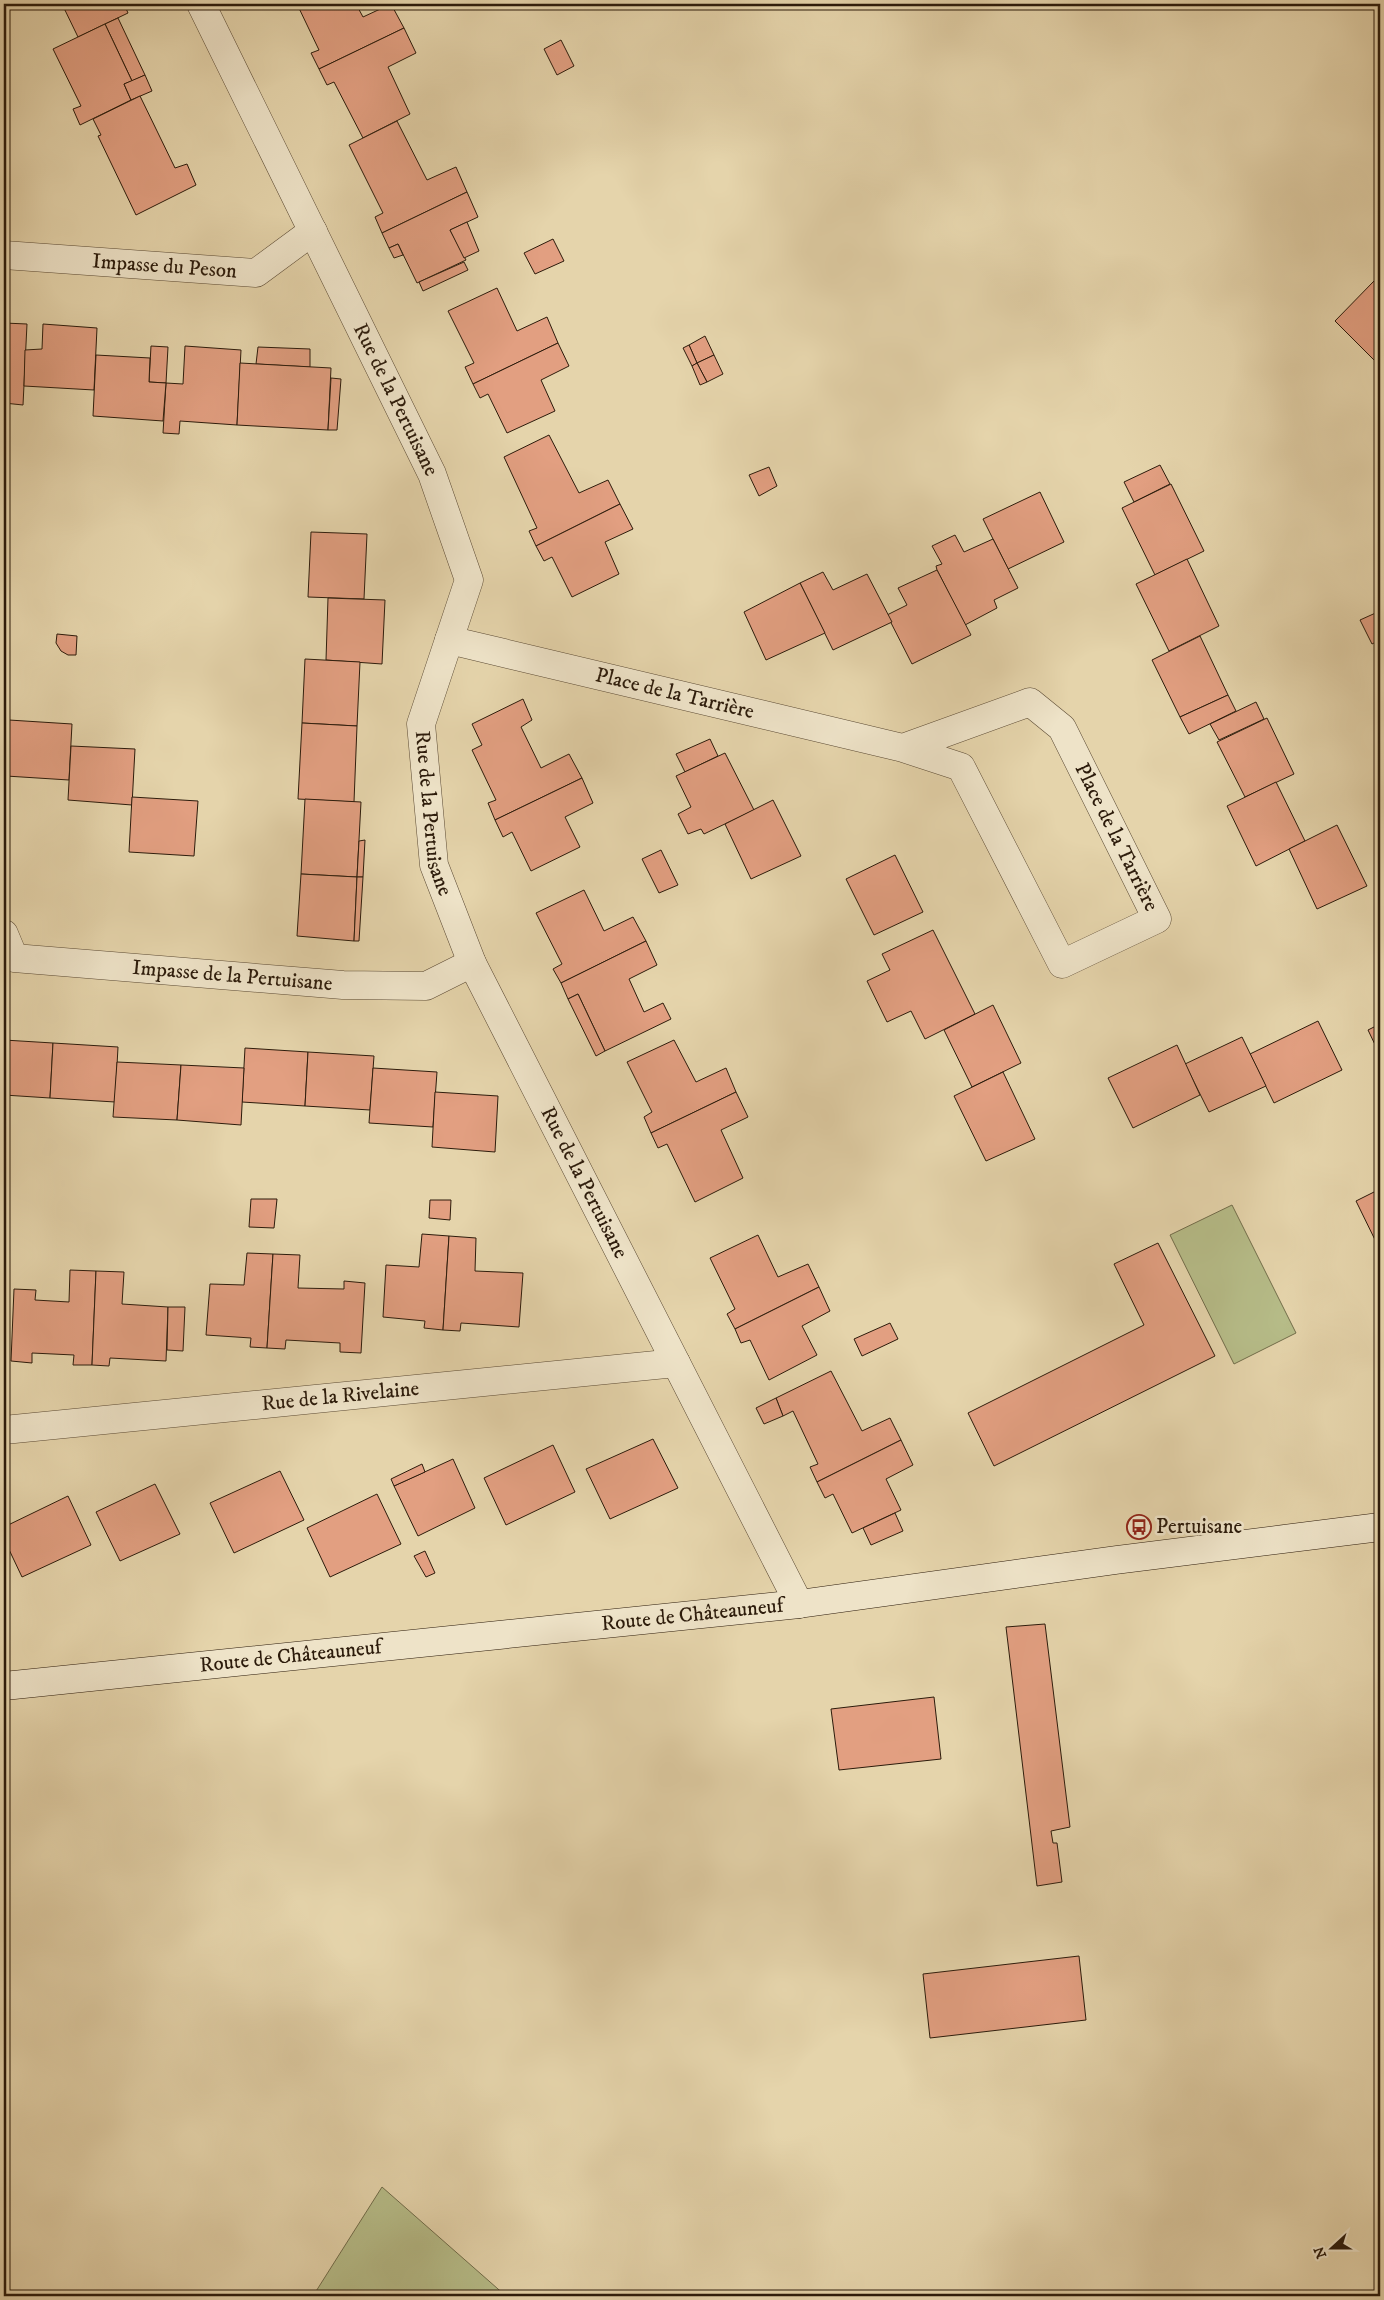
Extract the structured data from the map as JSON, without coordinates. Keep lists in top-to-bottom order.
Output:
{
  "streets": {
    "street": [
      "Impasse du Peson",
      "Rue de la Pertuisane",
      "Place de la Tarrière",
      "Impasse de la Pertuisane",
      "Rue de la Rivelaine",
      "Route de Châteauneuf"
    ]
  },
  "crossings": [
    ["Impasse du Peson", "Rue de la Pertuisane"],
    ["Rue de la Pertuisane", "Place de la Tarrière"],
    ["Rue de la Pertuisane", "Impasse de la Pertuisane"],
    ["Rue de la Pertuisane", "Rue de la Rivelaine"],
    ["Rue de la Pertuisane", "Route de Châteauneuf"]
  ],
  "places": {
    "bus stop": ["Pertuisane"]
  },
  "north": "left"
}
